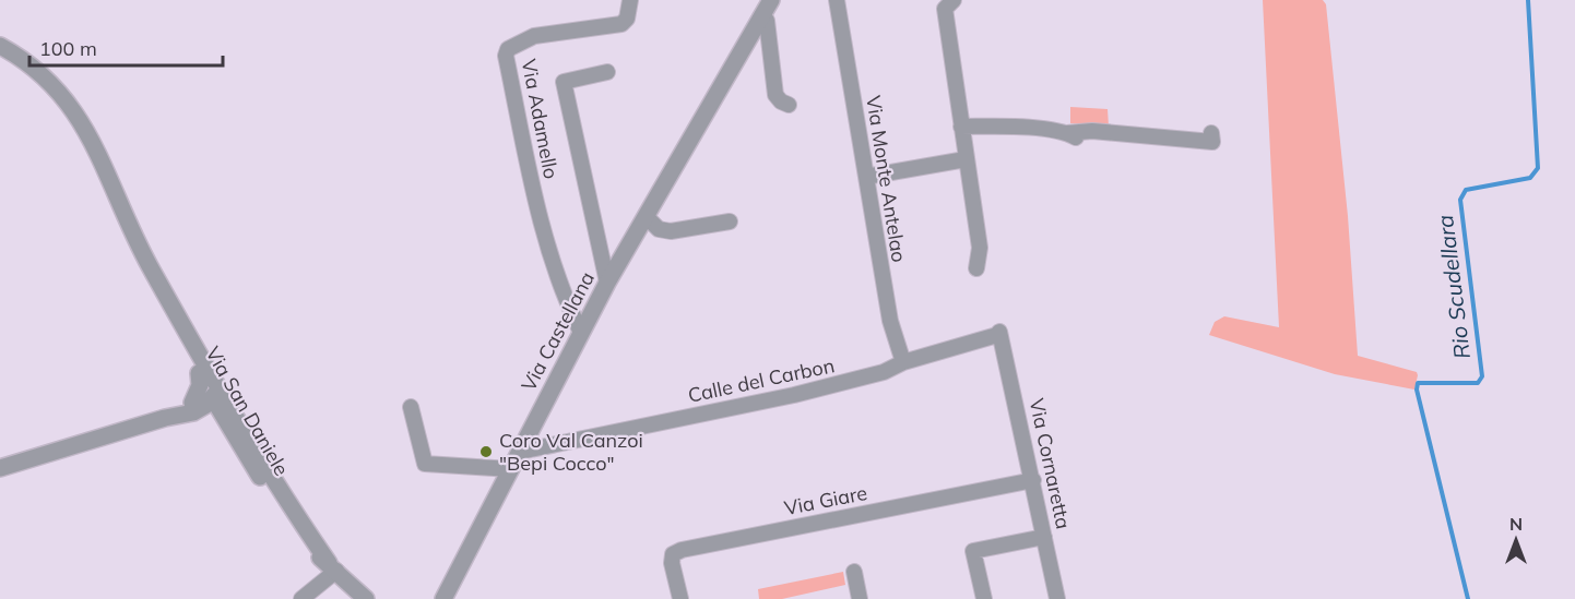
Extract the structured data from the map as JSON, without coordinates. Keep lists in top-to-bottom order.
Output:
{
  "streets": {
    "street": [
      "Via Adamello",
      "Via Monte Antelao",
      "Via Castellana",
      "Calle del Carbon",
      "Via San Daniele",
      "Via Cornaretta",
      "Via Giare"
    ]
  },
  "crossings": [
    ["Via Adamello", "Via Castellana"],
    ["Via Monte Antelao", "Calle del Carbon"],
    ["Via Castellana", "Calle del Carbon"],
    ["Calle del Carbon", "Via Cornaretta"],
    ["Via Cornaretta", "Via Giare"]
  ],
  "water": ["Rio Scudellara"],
  "places": ["Coro Val Canzoi \"Bepi Cocco\""],
  "scale_bar": "100 m",
  "north": "top"
}
